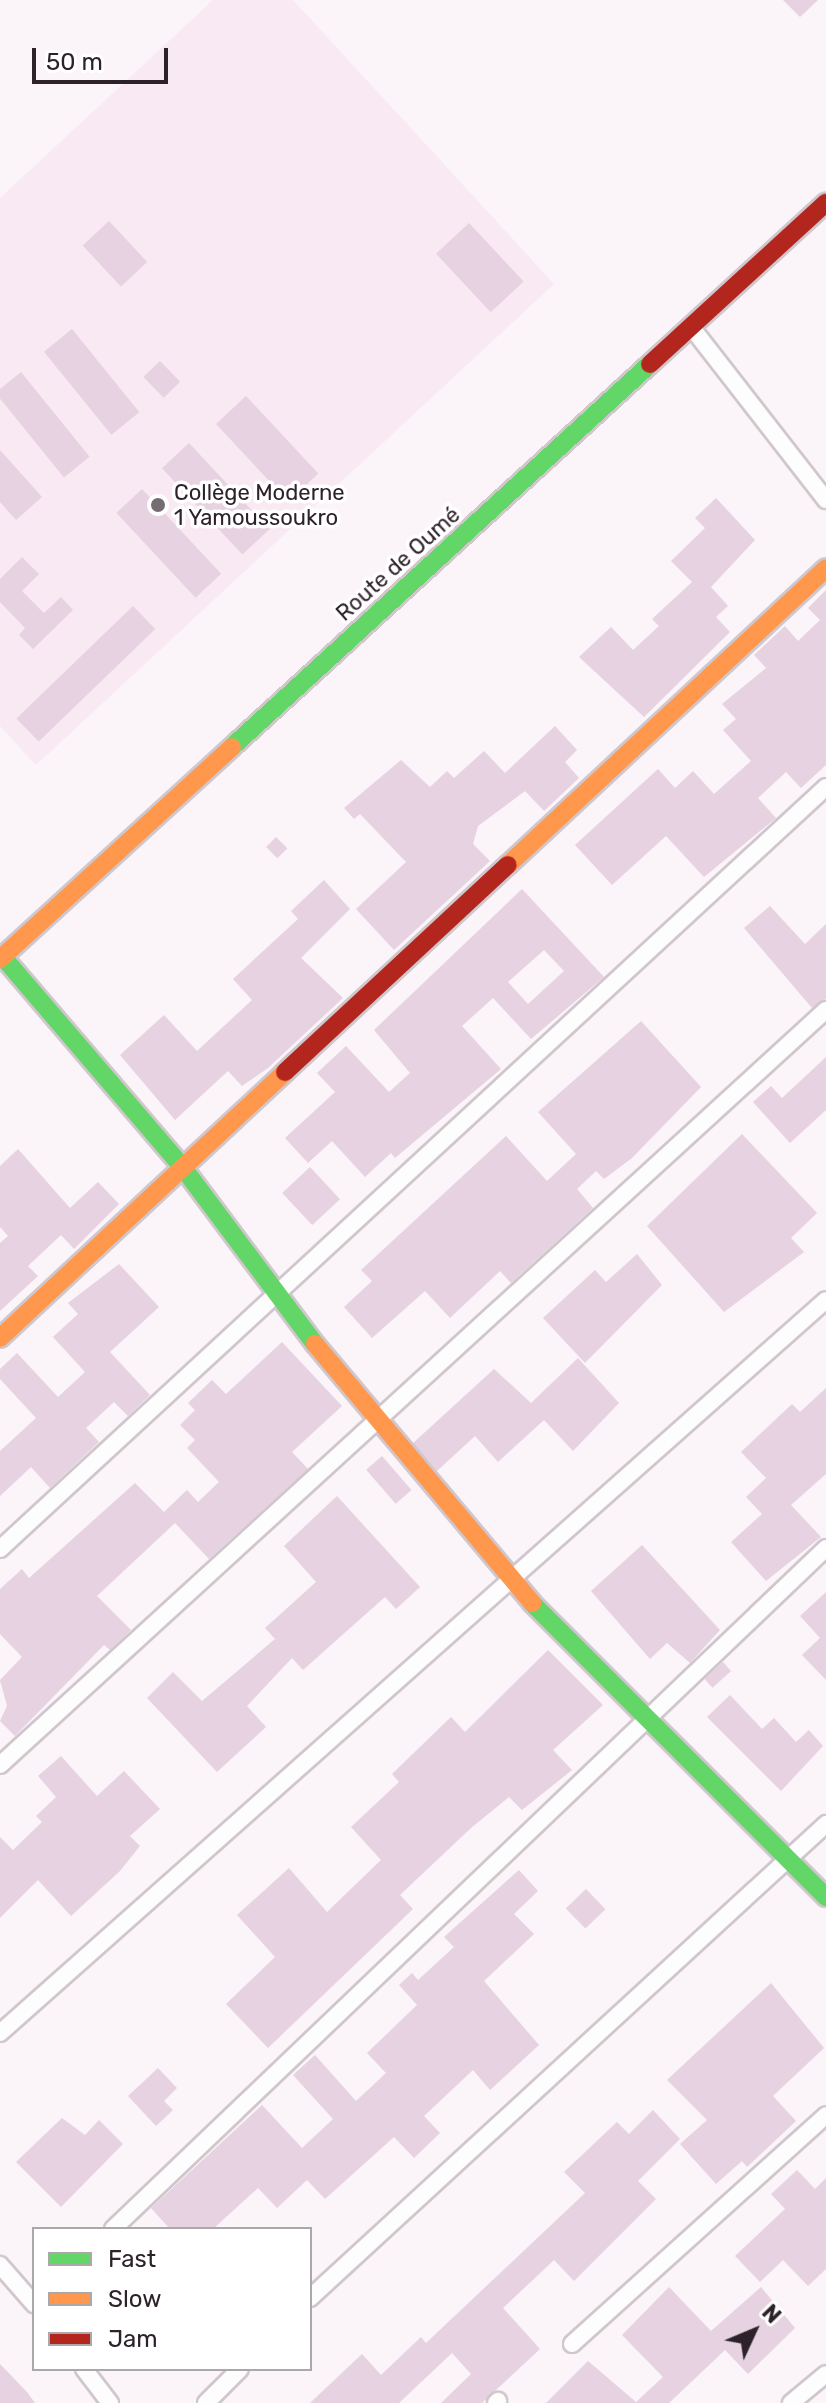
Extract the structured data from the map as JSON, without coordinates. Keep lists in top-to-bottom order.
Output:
{
  "streets": {
    "street": ["Route de Oumé"]
  },
  "places": ["Collège Moderne 1 Yamoussoukro"],
  "legend": ["Fast", "Slow", "Jam"],
  "scale_bar": "50 m",
  "north": "top right"
}
